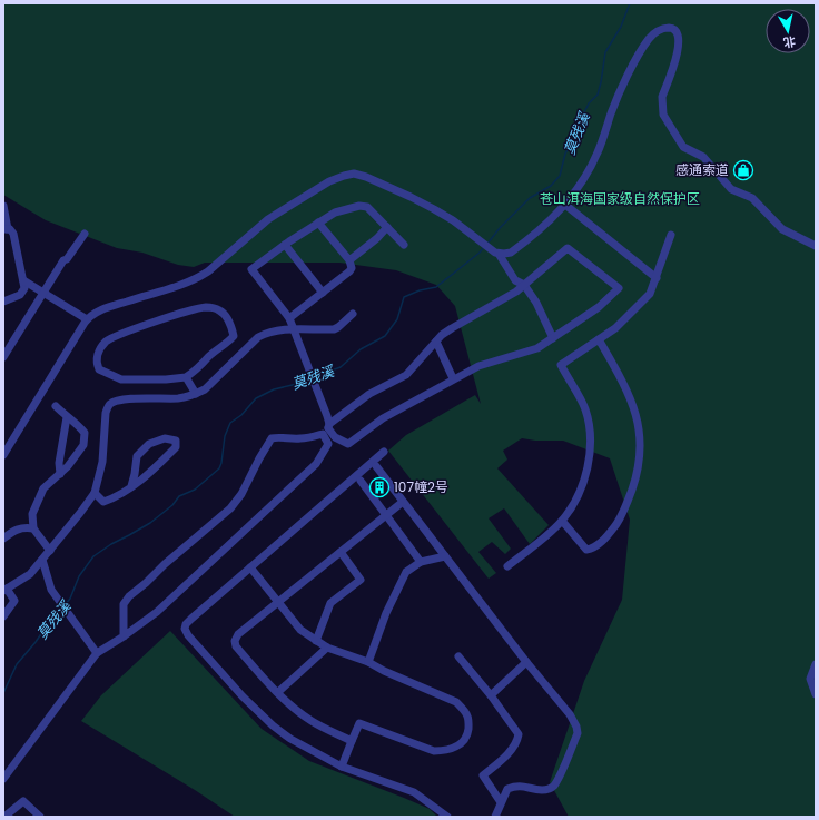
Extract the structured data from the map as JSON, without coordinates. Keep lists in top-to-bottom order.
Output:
{
  "water": ["莫残溪"],
  "parks": ["苍山洱海国家级自然保护区"],
  "places": {
    "shop": ["感通索道"],
    "building": ["107幢2号"]
  },
  "north": "bottom"
}
